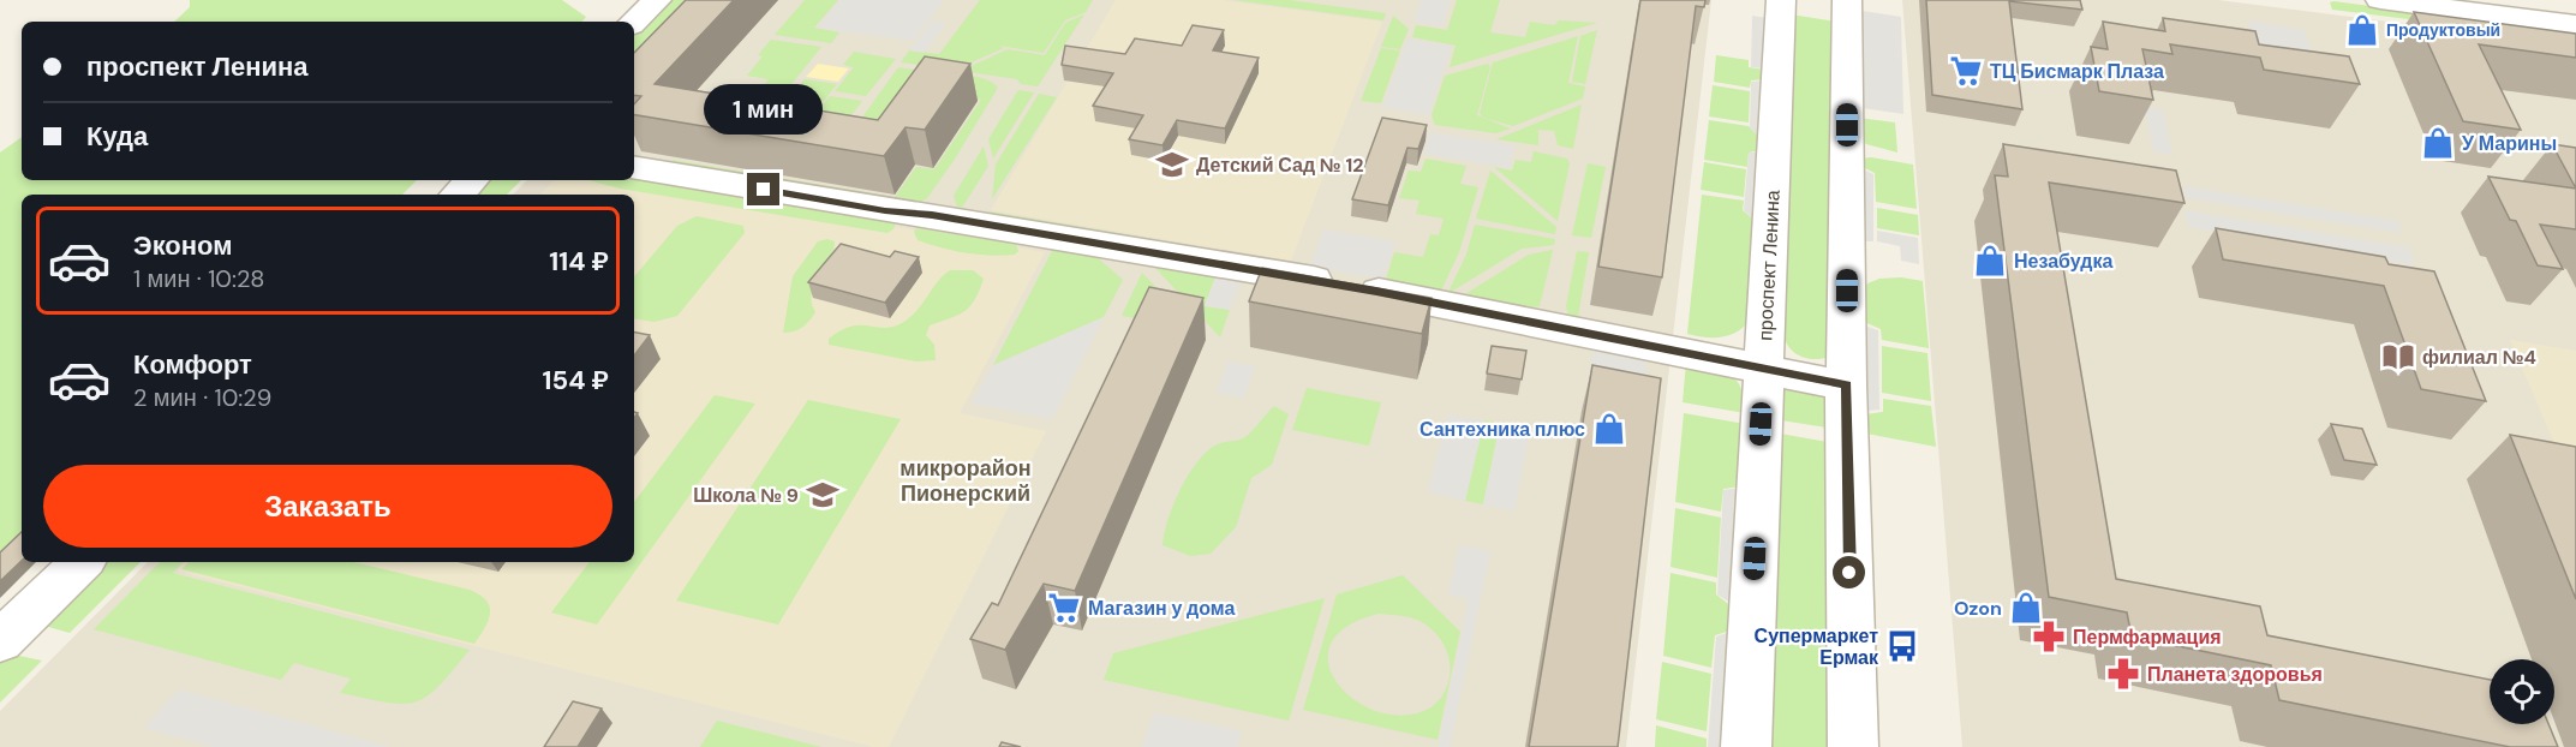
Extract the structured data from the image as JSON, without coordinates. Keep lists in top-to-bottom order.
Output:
{
  "streets": {
    "street": ["проспект Ленина"]
  },
  "districts": ["микрорайон Пионерский"],
  "places": {
    "shop": [
      "Продуктовый",
      "У Марины",
      "Незабудка",
      "Сантехника плюс",
      "Ozon"
    ],
    "supermarket": ["ТЦ Бисмарк Плаза", "Магазин у дома"],
    "school or university": ["Детский Сад № 12", "Школа № 9"],
    "library": ["филиал №4"],
    "pharmacy": ["Пермфармация", "Планета здоровья"],
    "bus stop": ["Супермаркет Ермак"]
  },
  "page": {
    "banner": ["проспект Ленина", "Куда"],
    "bubble": "1 мин",
    "list": [
      {
        "name": "Эконом",
        "note": "1 мин · 10:28",
        "value": "114 ₽"
      },
      {
        "name": "Комфорт",
        "note": "2 мин · 10:29",
        "value": "154 ₽"
      }
    ],
    "buttons": "Заказать"
  }
}
